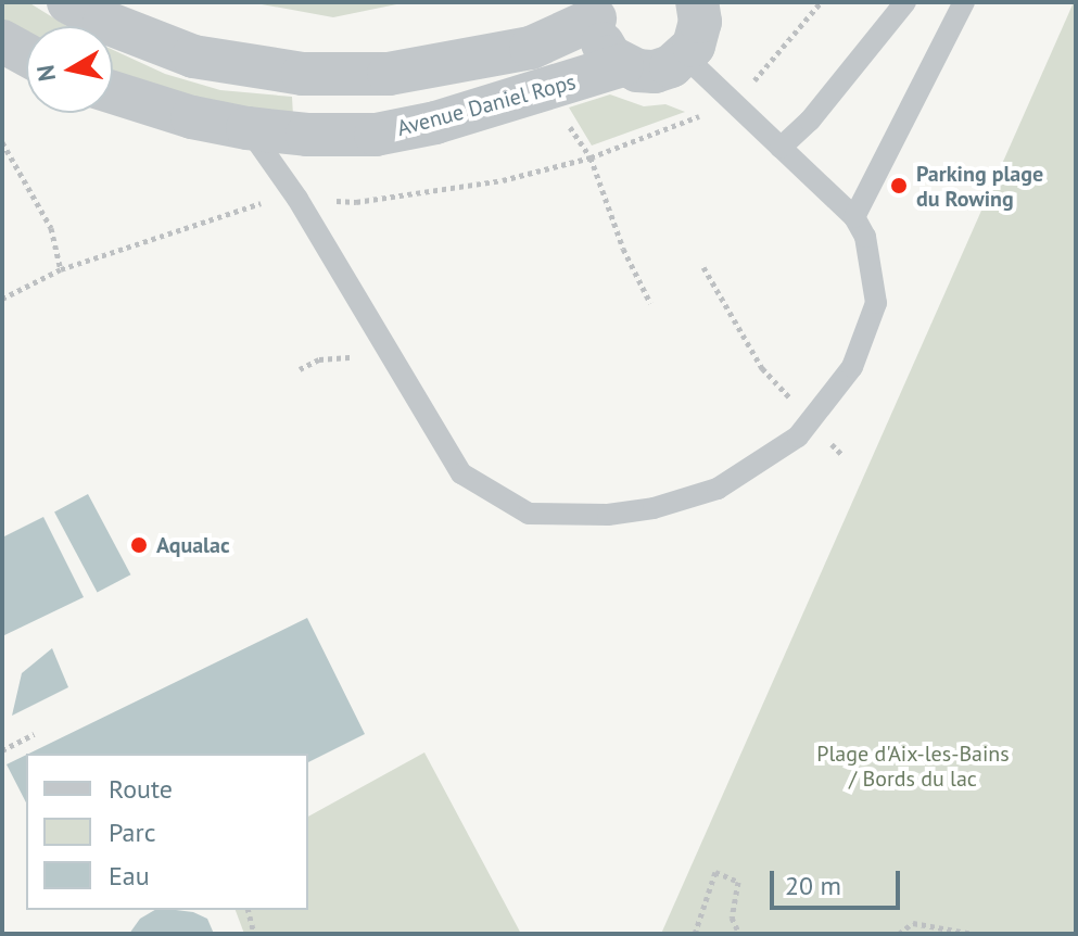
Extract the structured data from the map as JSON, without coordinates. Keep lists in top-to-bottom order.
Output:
{
  "streets": {
    "street": ["Avenue Daniel Rops"]
  },
  "parks": ["Plage d'Aix-les-Bains / Bords du lac"],
  "places": ["Parking plage du Rowing", "Aqualac"],
  "legend": ["Route", "Parc", "Eau"],
  "scale_bar": "20 m",
  "north": "left"
}
